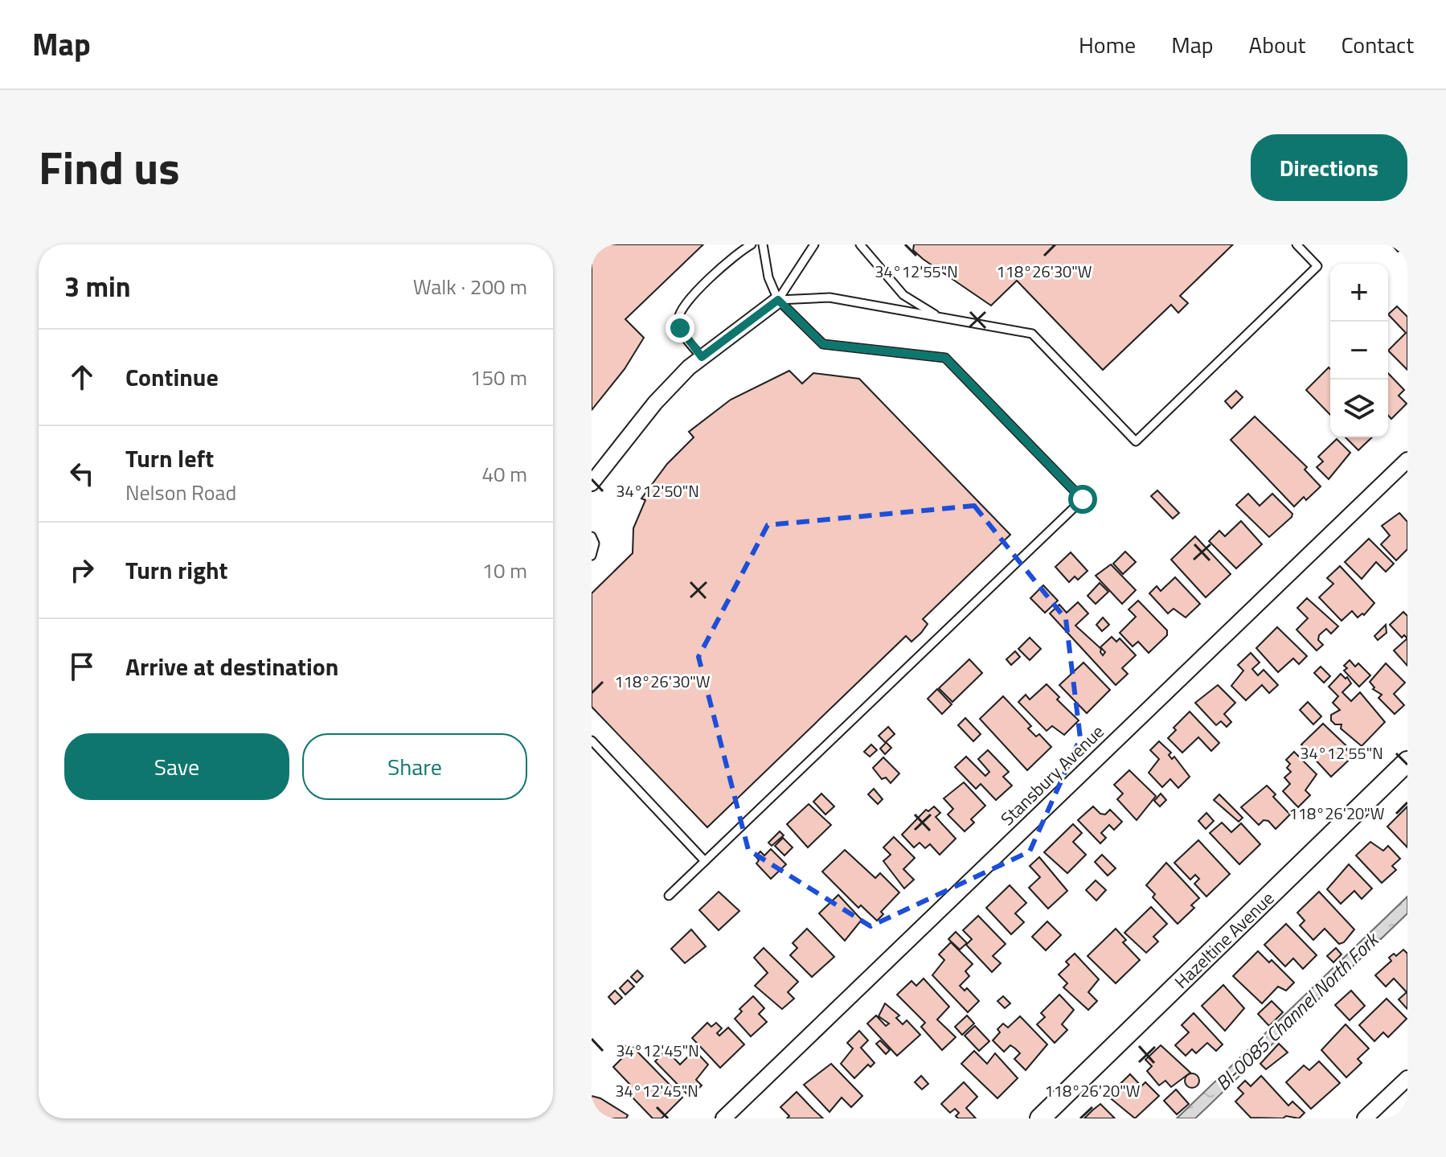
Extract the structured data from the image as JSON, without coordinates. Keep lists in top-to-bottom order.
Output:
{
  "streets": {
    "street": ["Stansbury Avenue", "Hazeltine Avenue"]
  },
  "water": ["BI-0085 Channel North Fork"],
  "page": {
    "header": "Map",
    "nav": [
      "Home",
      "Map",
      "About",
      "Contact"
    ],
    "title": "Find us",
    "buttons": [
      "Directions",
      ["Save", "Share"]
    ],
    "heading": ["3 min", "Walk · 200 m"],
    "map_buttons": ["+", "−"],
    "list": [
      ["Continue", "150 m"],
      ["Turn left", "Nelson Road", "40 m"],
      ["Turn right", "10 m"],
      "Arrive at destination"
    ]
  },
  "coordinates": [
    "118°26'30\"W",
    "34°12'55\"N",
    "34°12'50\"N",
    "118°26'20\"W",
    "34°12'45\"N"
  ]
}
